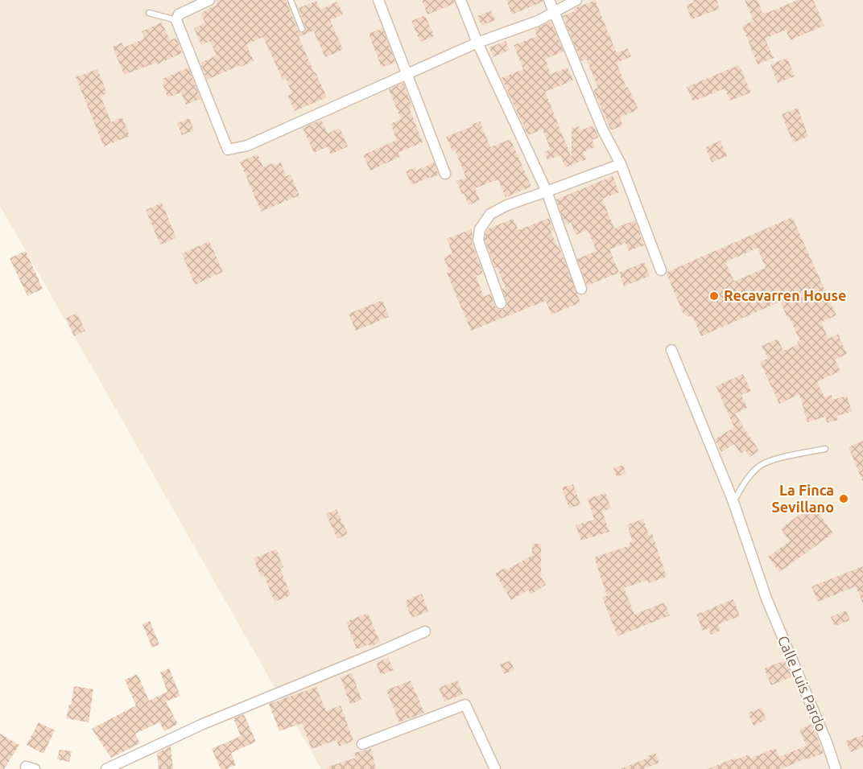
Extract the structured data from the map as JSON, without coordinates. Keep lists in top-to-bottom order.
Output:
{
  "streets": {
    "street": ["Calle Luis Pardo"]
  },
  "places": ["Recavarren House", "La Finca Sevillano"]
}
